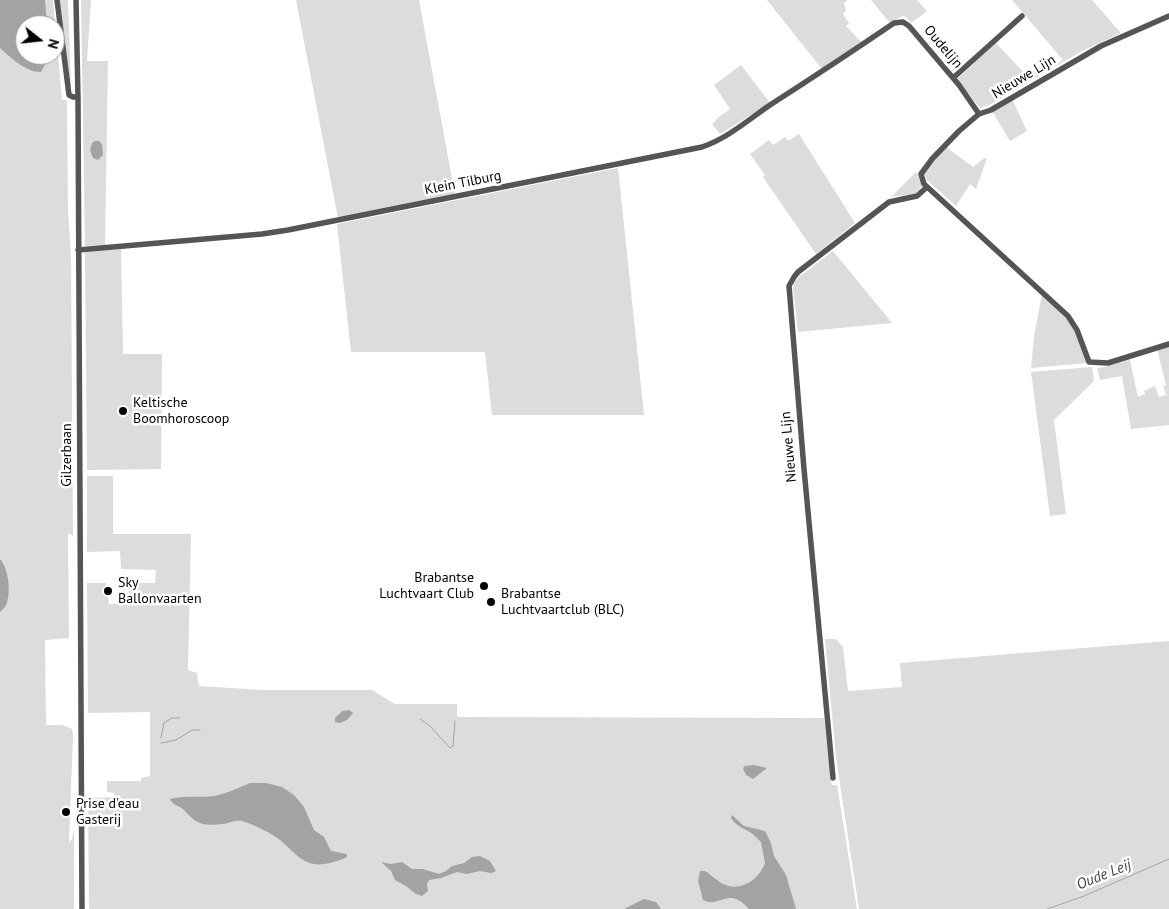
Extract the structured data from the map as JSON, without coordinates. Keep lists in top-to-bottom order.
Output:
{
  "streets": {
    "street": [
      "Oudelijn",
      "Nieuwe Lijn",
      "Klein Tilburg",
      "Gilzerbaan"
    ]
  },
  "crossings": [
    ["Oudelijn", "Nieuwe Lijn"],
    ["Oudelijn", "Klein Tilburg"],
    ["Klein Tilburg", "Gilzerbaan"]
  ],
  "water": ["Oude Leij"],
  "places": [
    "Keltische Boomhoroscoop",
    "Brabantse Luchtvaart Club",
    "Sky Ballonvaarten",
    "Brabantse Luchtvaartclub (BLC)",
    "Prise d'eau Gasterij"
  ],
  "north": "right"
}
